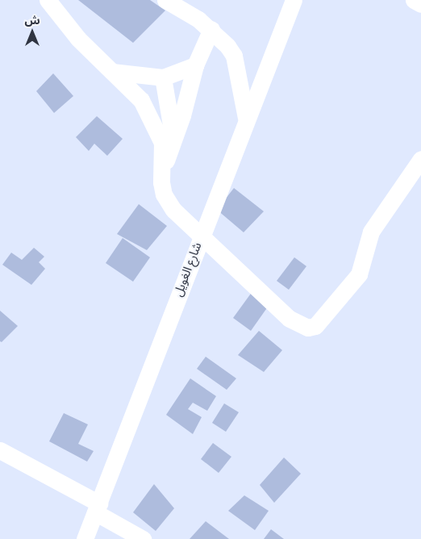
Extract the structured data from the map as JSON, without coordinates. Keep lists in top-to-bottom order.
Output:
{
  "streets": {
    "street": ["شارع الغويل"]
  },
  "north": "top"
}
